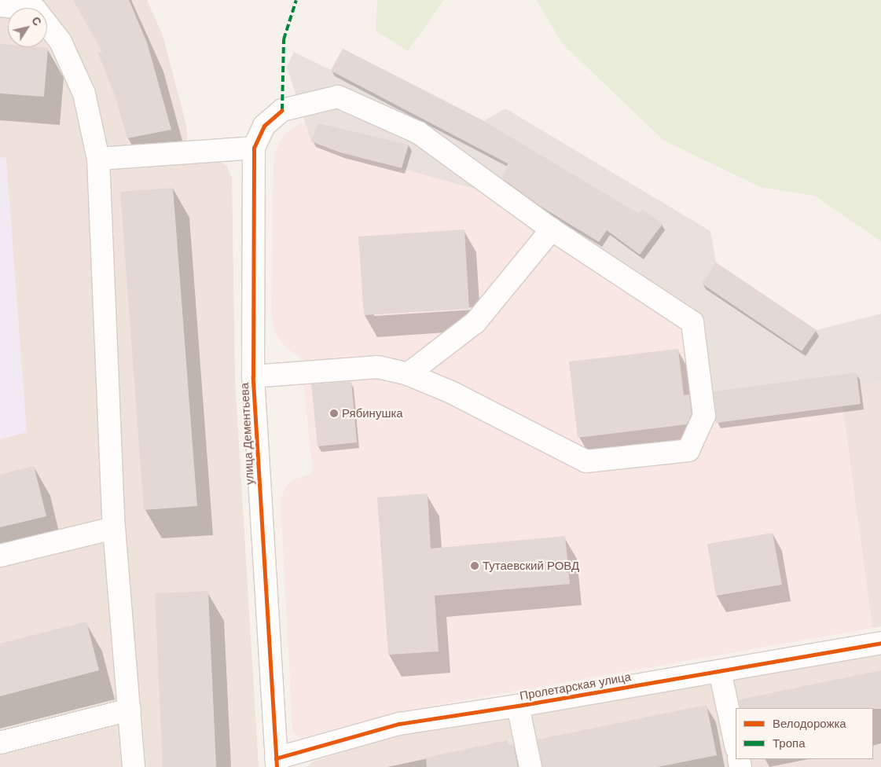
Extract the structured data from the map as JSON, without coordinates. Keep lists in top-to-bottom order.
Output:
{
  "streets": {
    "street": ["улица Дементьева", "Пролетарская улица"]
  },
  "crossings": [
    ["улица Дементьева", "Пролетарская улица"]
  ],
  "places": ["Рябинушка", "Тутаевский РОВД"],
  "legend": ["Велодорожка", "Тропа"],
  "north": "top right"
}
